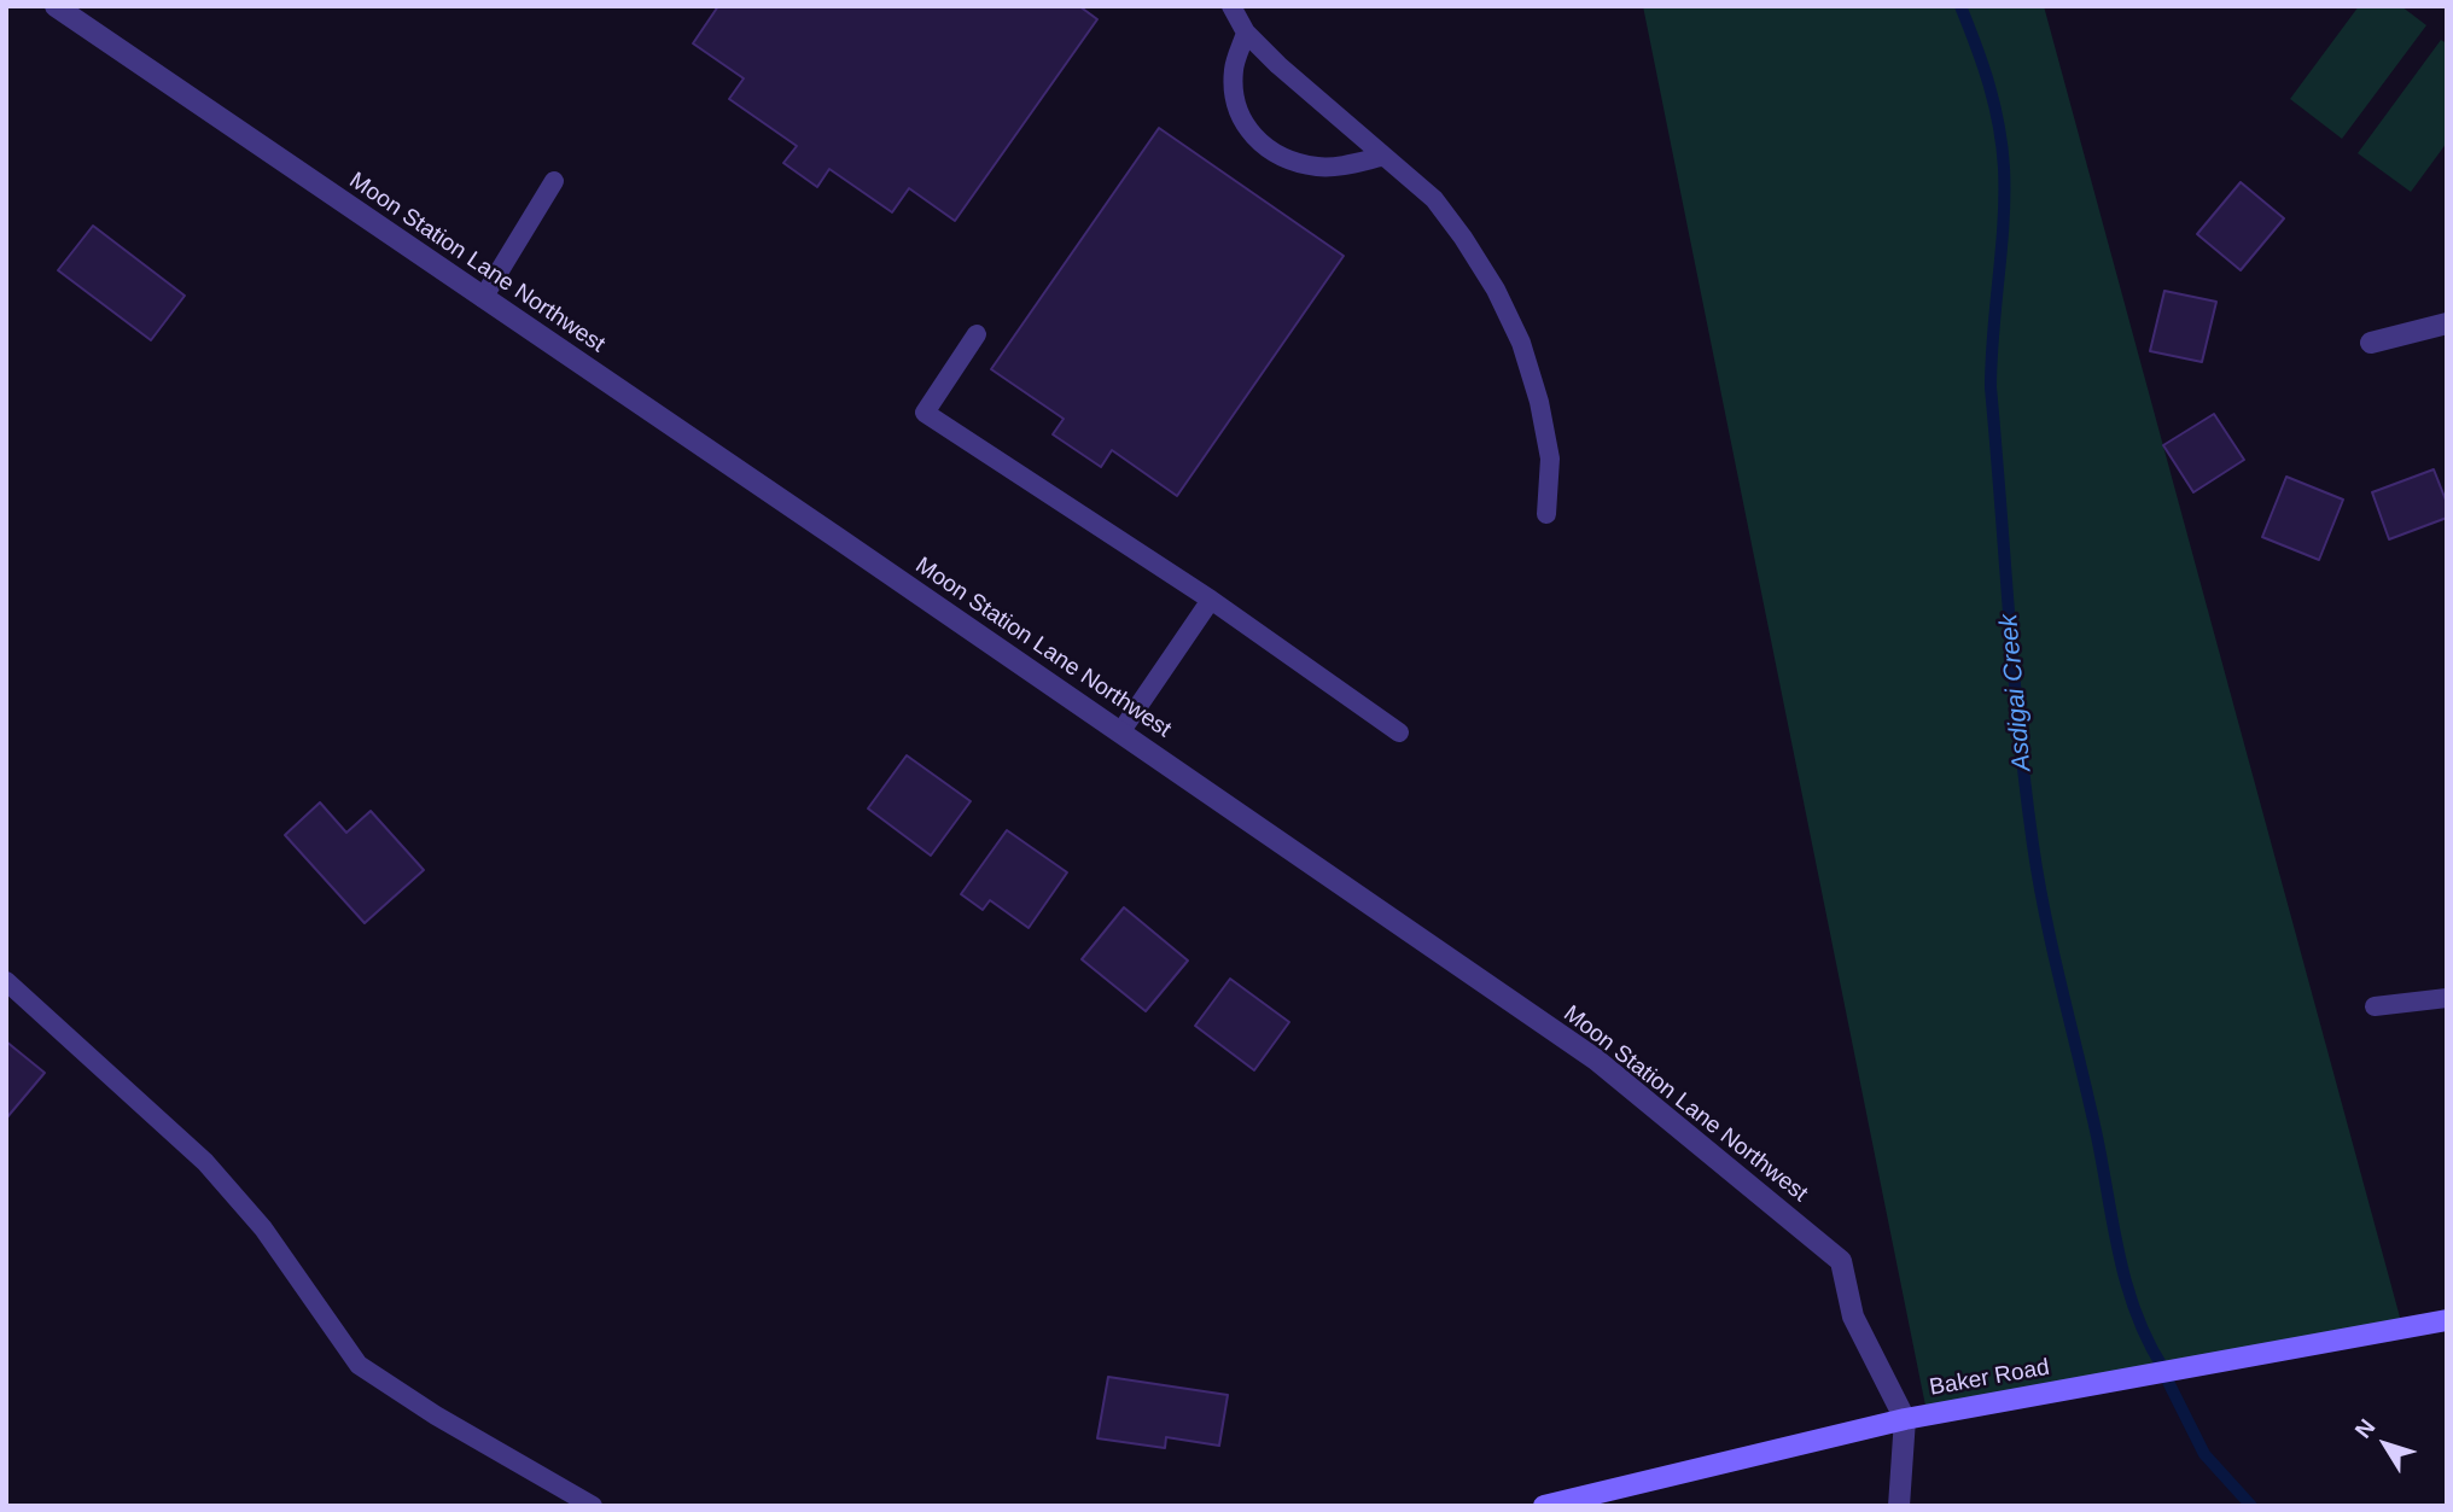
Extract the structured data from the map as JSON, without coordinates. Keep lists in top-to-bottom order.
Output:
{
  "streets": {
    "main road": ["Baker Road"],
    "street": ["Moon Station Lane Northwest"]
  },
  "crossings": [
    ["Moon Station Lane Northwest", "Baker Road"]
  ],
  "water": ["Asdigai Creek"],
  "north": "top left"
}
